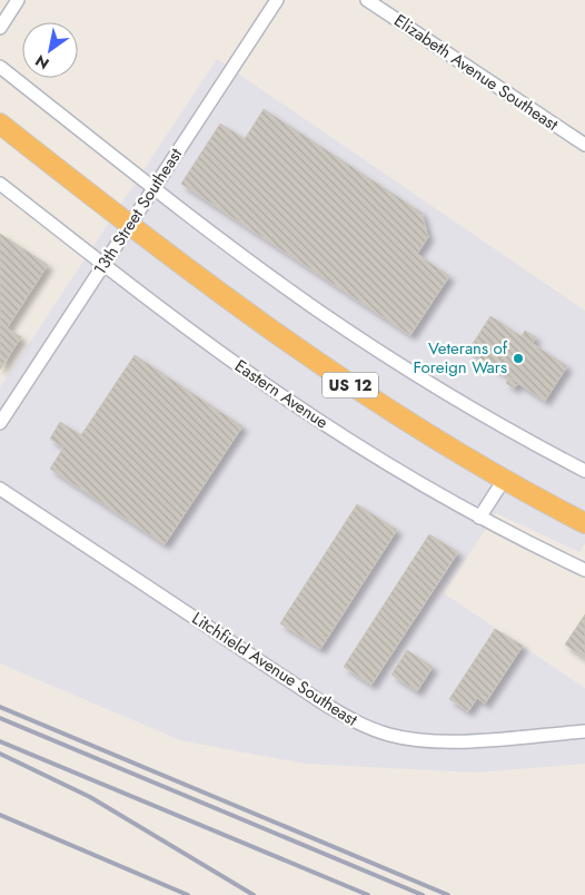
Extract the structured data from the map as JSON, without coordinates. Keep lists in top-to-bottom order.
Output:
{
  "streets": {
    "highway": ["US 12"],
    "street": [
      "Elizabeth Avenue Southeast",
      "13th Street Southeast",
      "Eastern Avenue",
      "Litchfield Avenue Southeast"
    ]
  },
  "crossings": [
    ["13th Street Southeast", "US 12"],
    ["13th Street Southeast", "Eastern Avenue"]
  ],
  "places": ["Veterans of Foreign Wars"],
  "north": "bottom left"
}
